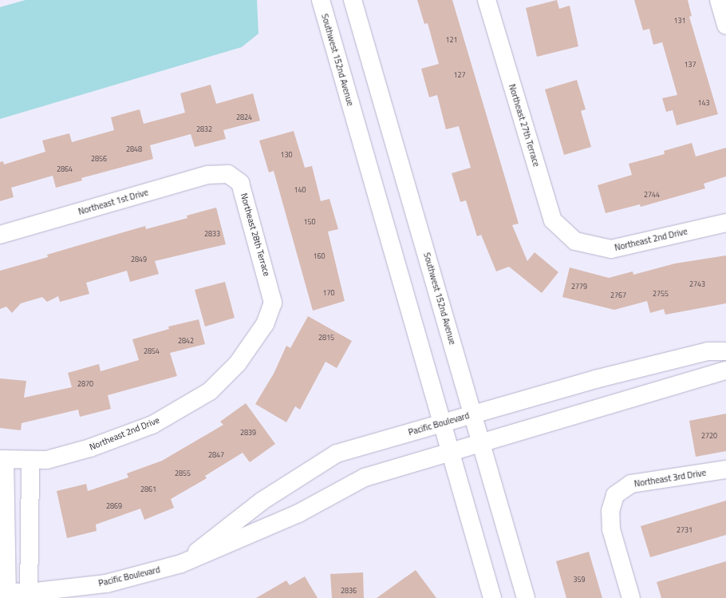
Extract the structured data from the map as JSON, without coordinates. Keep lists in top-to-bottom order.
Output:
{
  "streets": {
    "street": [
      "Southwest 152nd Avenue",
      "Northeast 27th Terrace",
      "Northeast 1st Drive",
      "Northeast 28th Terrace",
      "Northeast 2nd Drive",
      "Pacific Boulevard",
      "Northeast 3rd Drive"
    ]
  },
  "crossings": [
    ["Southwest 152nd Avenue", "Pacific Boulevard"],
    ["Northeast 27th Terrace", "Northeast 2nd Drive"],
    ["Northeast 1st Drive", "Northeast 28th Terrace"],
    ["Northeast 28th Terrace", "Northeast 2nd Drive"]
  ],
  "house_numbers": [
    "131",
    "121",
    "137",
    "127",
    "143",
    "2824",
    "2832",
    "2848",
    "130",
    "2856",
    "2864",
    "140",
    "2744",
    "150",
    "2833",
    "160",
    "2849",
    "2743",
    "2779",
    "170",
    "2755",
    "2767",
    "2815",
    "2842",
    "2854",
    "2870",
    "2839",
    "2720",
    "2847",
    "2855",
    "2861",
    "2869",
    "2731",
    "359",
    "2836"
  ]
}
